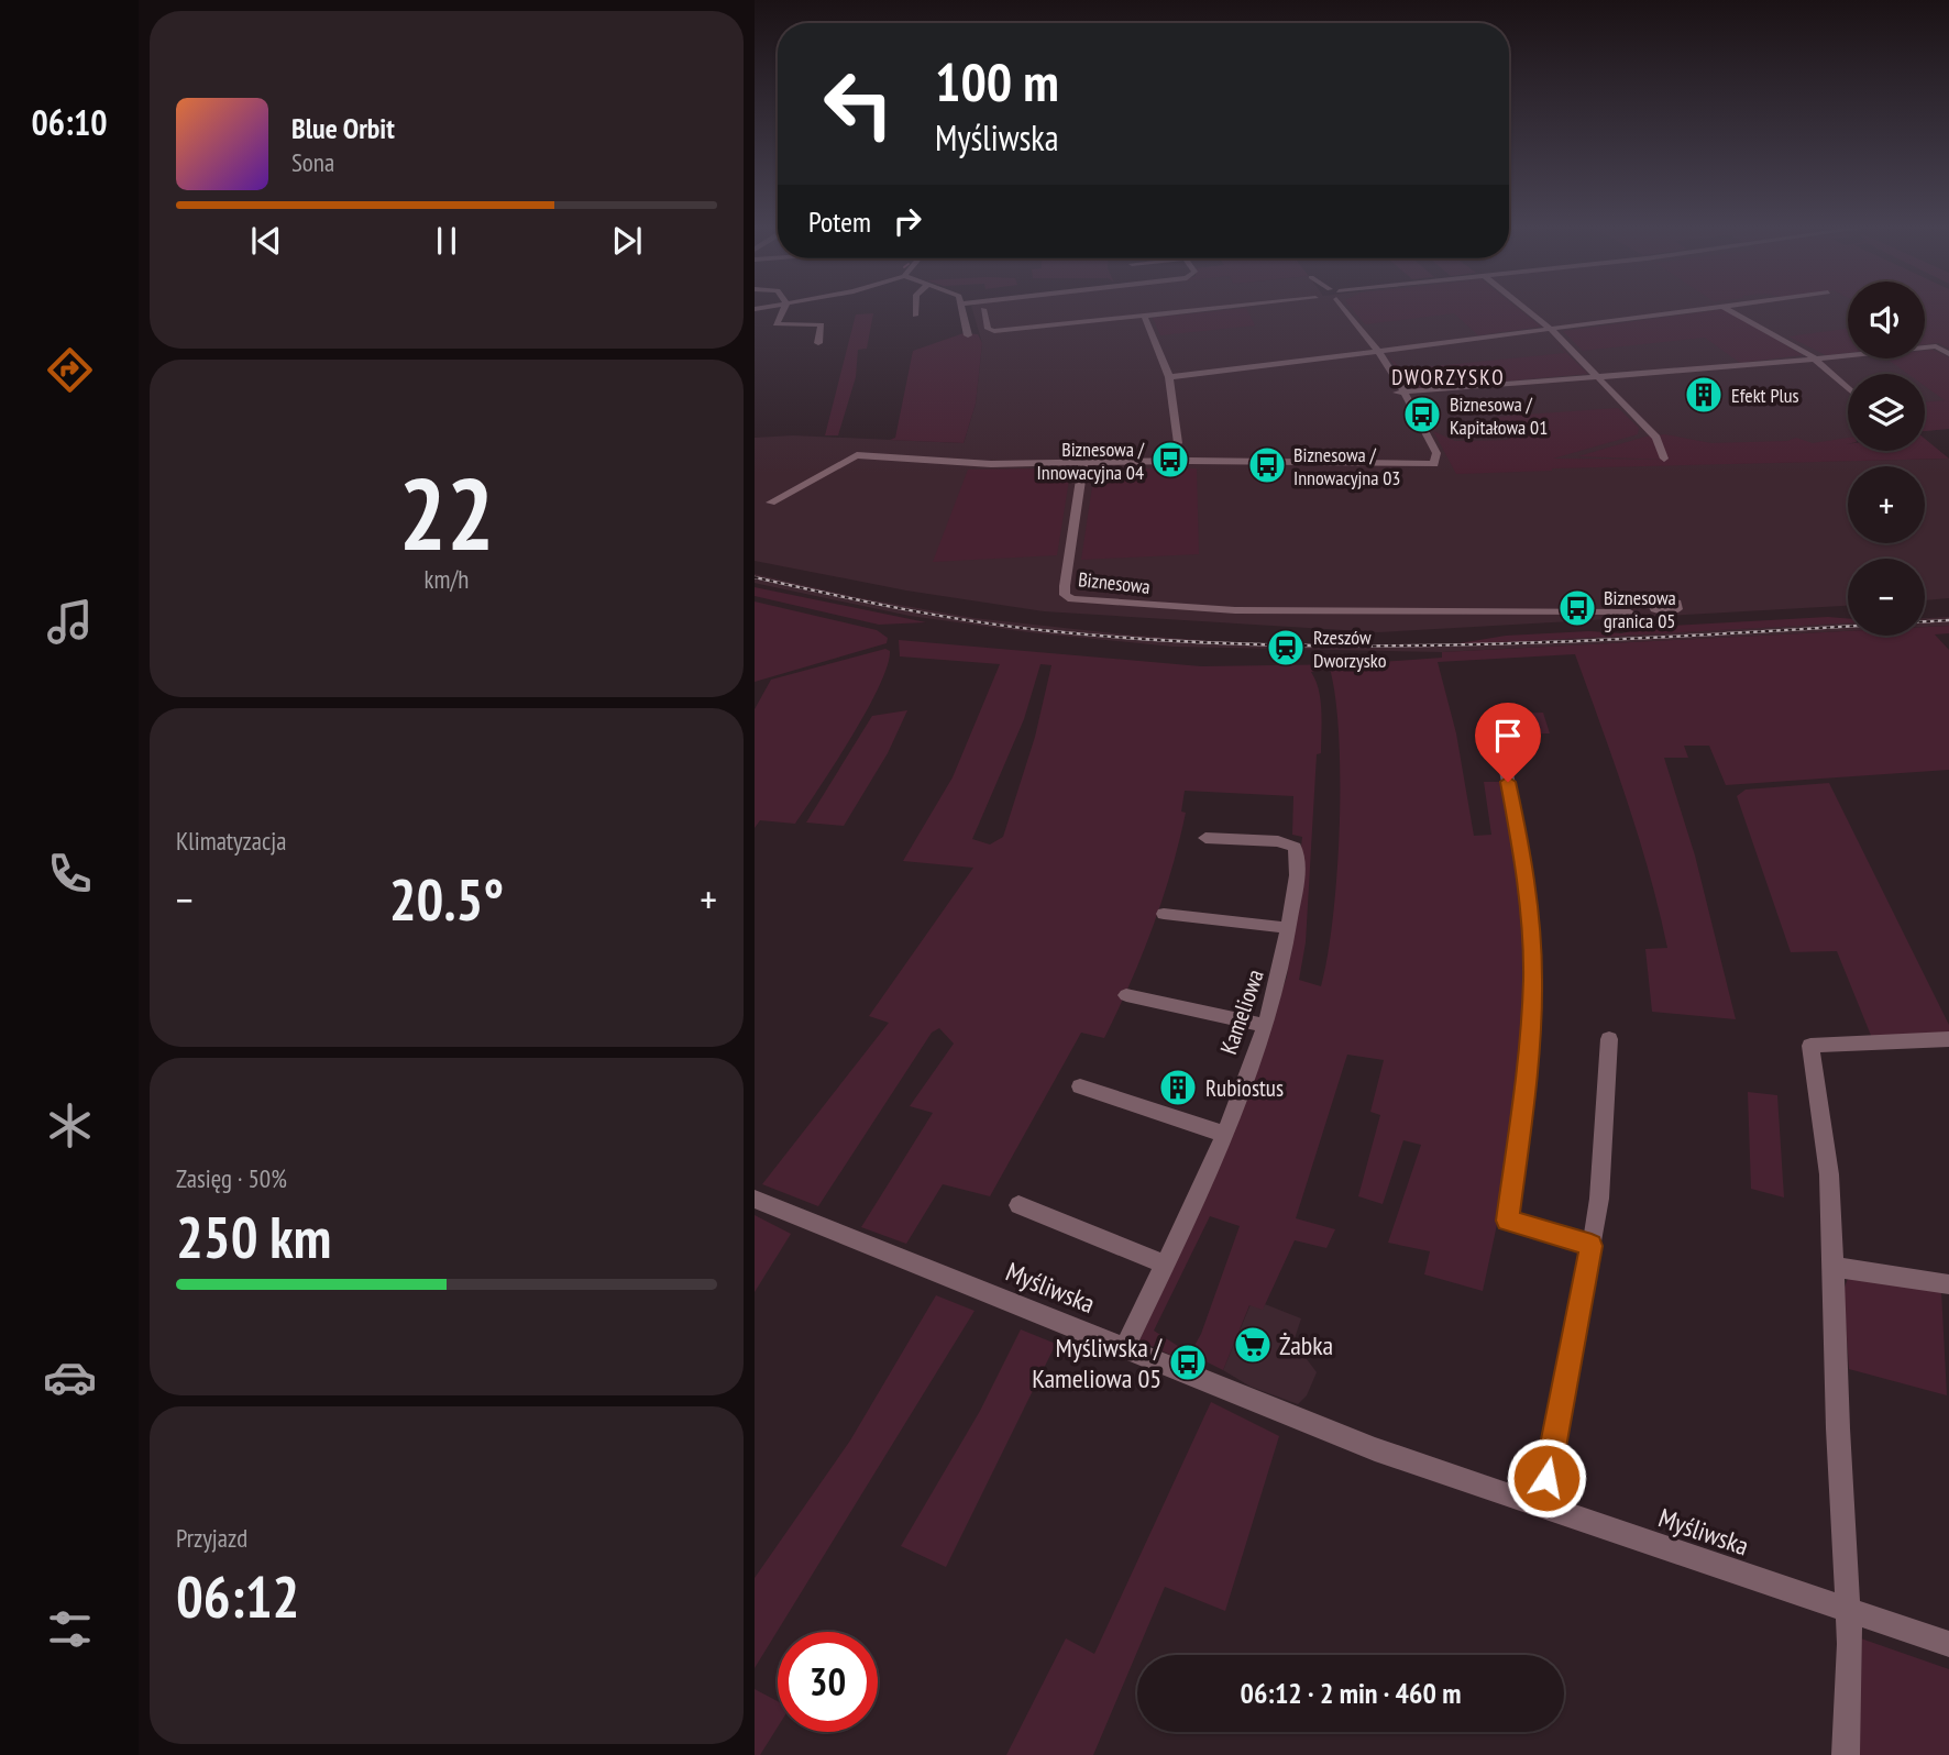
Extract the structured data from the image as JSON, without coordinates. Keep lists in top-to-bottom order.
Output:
{
  "streets": {
    "street": ["Biznesowa", "Kameliowa", "Myśliwska"]
  },
  "crossings": [
    ["Kameliowa", "Myśliwska"]
  ],
  "districts": ["DWORZYSKO"],
  "places": {
    "building": ["Efekt Plus", "Rubiostus"],
    "bus stop": [
      "Biznesowa / Kapitałowa 01",
      "Biznesowa / Innowacyjna 04",
      "Biznesowa / Innowacyjna 03",
      "Biznesowa granica 05",
      "Myśliwska / Kameliowa 05"
    ],
    "station": ["Rzeszów Dworzysko"],
    "supermarket": ["Żabka"]
  },
  "page": {
    "tabs": "06:10",
    "turn": ["100 m", "Myśliwska"],
    "song": ["Blue Orbit", "Sona"],
    "then": "Potem",
    "map_buttons": ["+", "−"],
    "tile": [
      ["22", "km/h"],
      "Klimatyzacja",
      ["Zasięg · 50%", "250 km"],
      ["Przyjazd", "06:12"]
    ],
    "heat": ["−", "20.5°", "+"],
    "limit": "30",
    "trip": "06:12 · 2 min · 460 m"
  }
}
